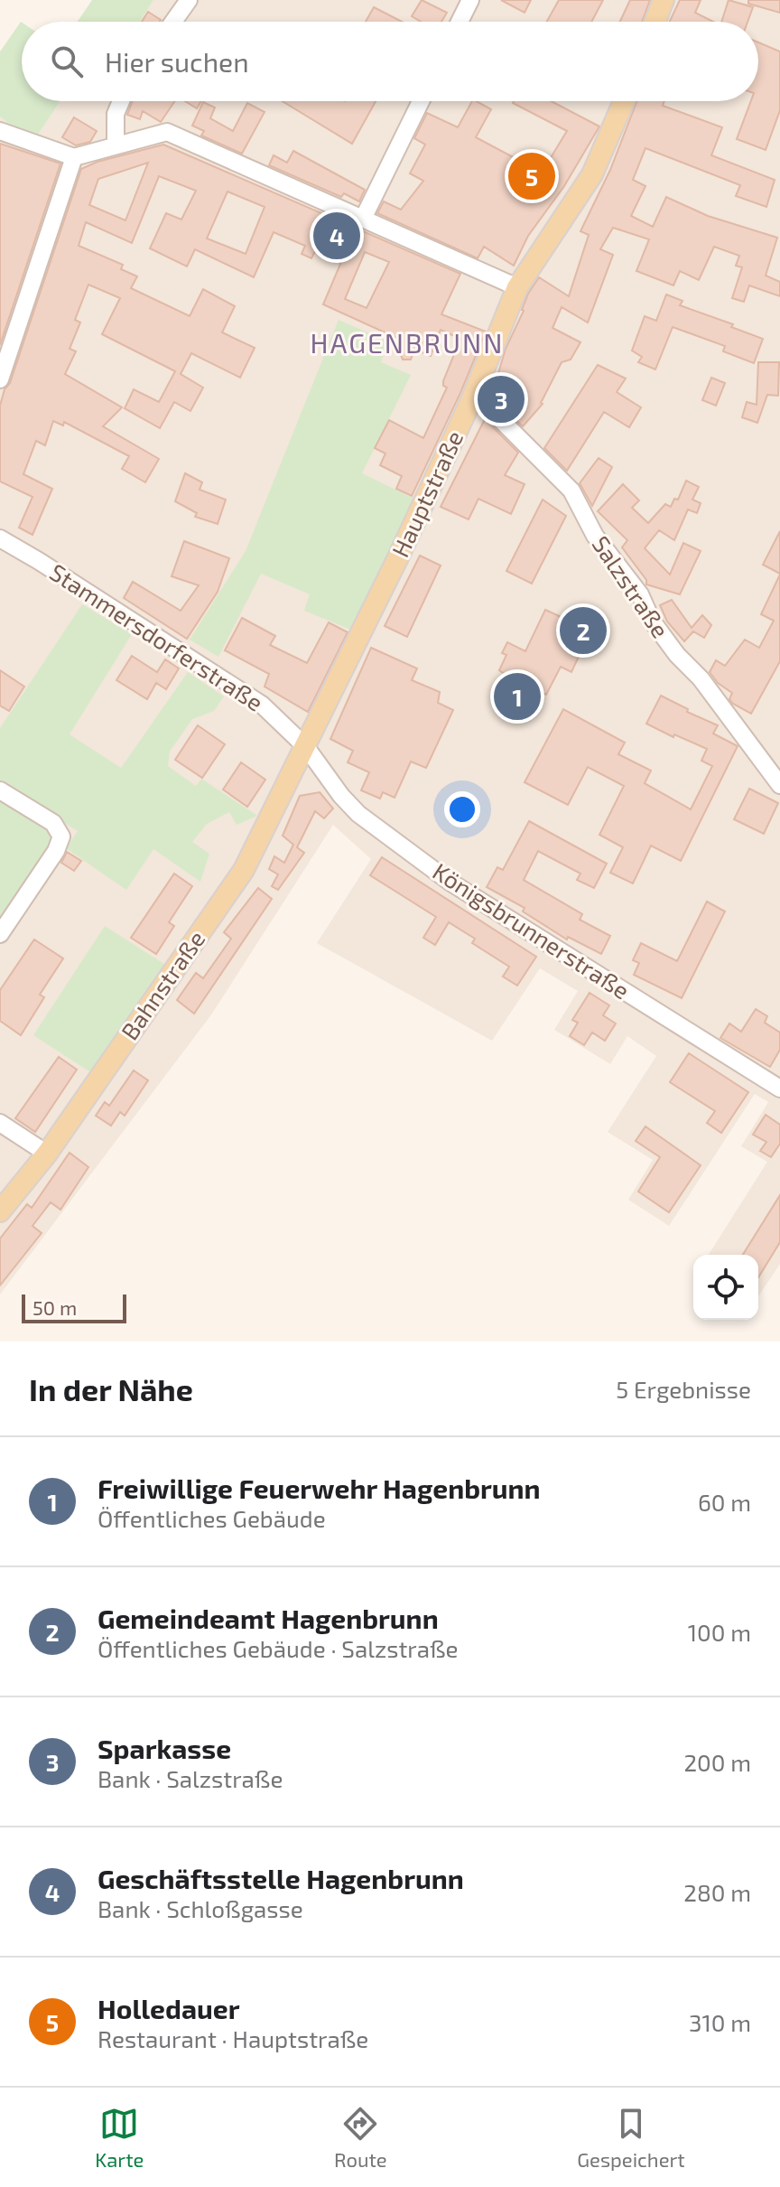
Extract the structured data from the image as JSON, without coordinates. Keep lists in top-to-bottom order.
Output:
{
  "streets": {
    "main road": ["Hauptstraße", "Bahnstraße"],
    "street": ["Salzstraße", "Stammersdorferstraße", "Königsbrunnerstraße"]
  },
  "crossings": [
    ["Hauptstraße", "Salzstraße"],
    ["Hauptstraße", "Stammersdorferstraße"],
    ["Hauptstraße", "Königsbrunnerstraße"],
    ["Hauptstraße", "Bahnstraße"],
    ["Stammersdorferstraße", "Königsbrunnerstraße"],
    ["Stammersdorferstraße", "Bahnstraße"],
    ["Königsbrunnerstraße", "Bahnstraße"]
  ],
  "districts": ["HAGENBRUNN"],
  "scale_bar": "50 m",
  "page": {
    "search": "Hier suchen",
    "pins": [
      "5",
      "4",
      "3",
      "2",
      "1"
    ],
    "scale": "50 m",
    "heading": ["In der Nähe", "5 Ergebnisse"],
    "list": [
      {
        "mark": "1",
        "name": "Freiwillige Feuerwehr Hagenbrunn",
        "note": "Öffentliches Gebäude",
        "value": "60 m"
      },
      {
        "mark": "2",
        "name": "Gemeindeamt Hagenbrunn",
        "note": "Öffentliches Gebäude · Salzstraße",
        "value": "100 m"
      },
      {
        "mark": "3",
        "name": "Sparkasse",
        "note": "Bank · Salzstraße",
        "value": "200 m"
      },
      {
        "mark": "4",
        "name": "Geschäftsstelle Hagenbrunn",
        "note": "Bank · Schloßgasse",
        "value": "280 m"
      },
      {
        "mark": "5",
        "name": "Holledauer",
        "note": "Restaurant · Hauptstraße",
        "value": "310 m"
      }
    ],
    "nav": ["Karte", "Route", "Gespeichert"]
  }
}
